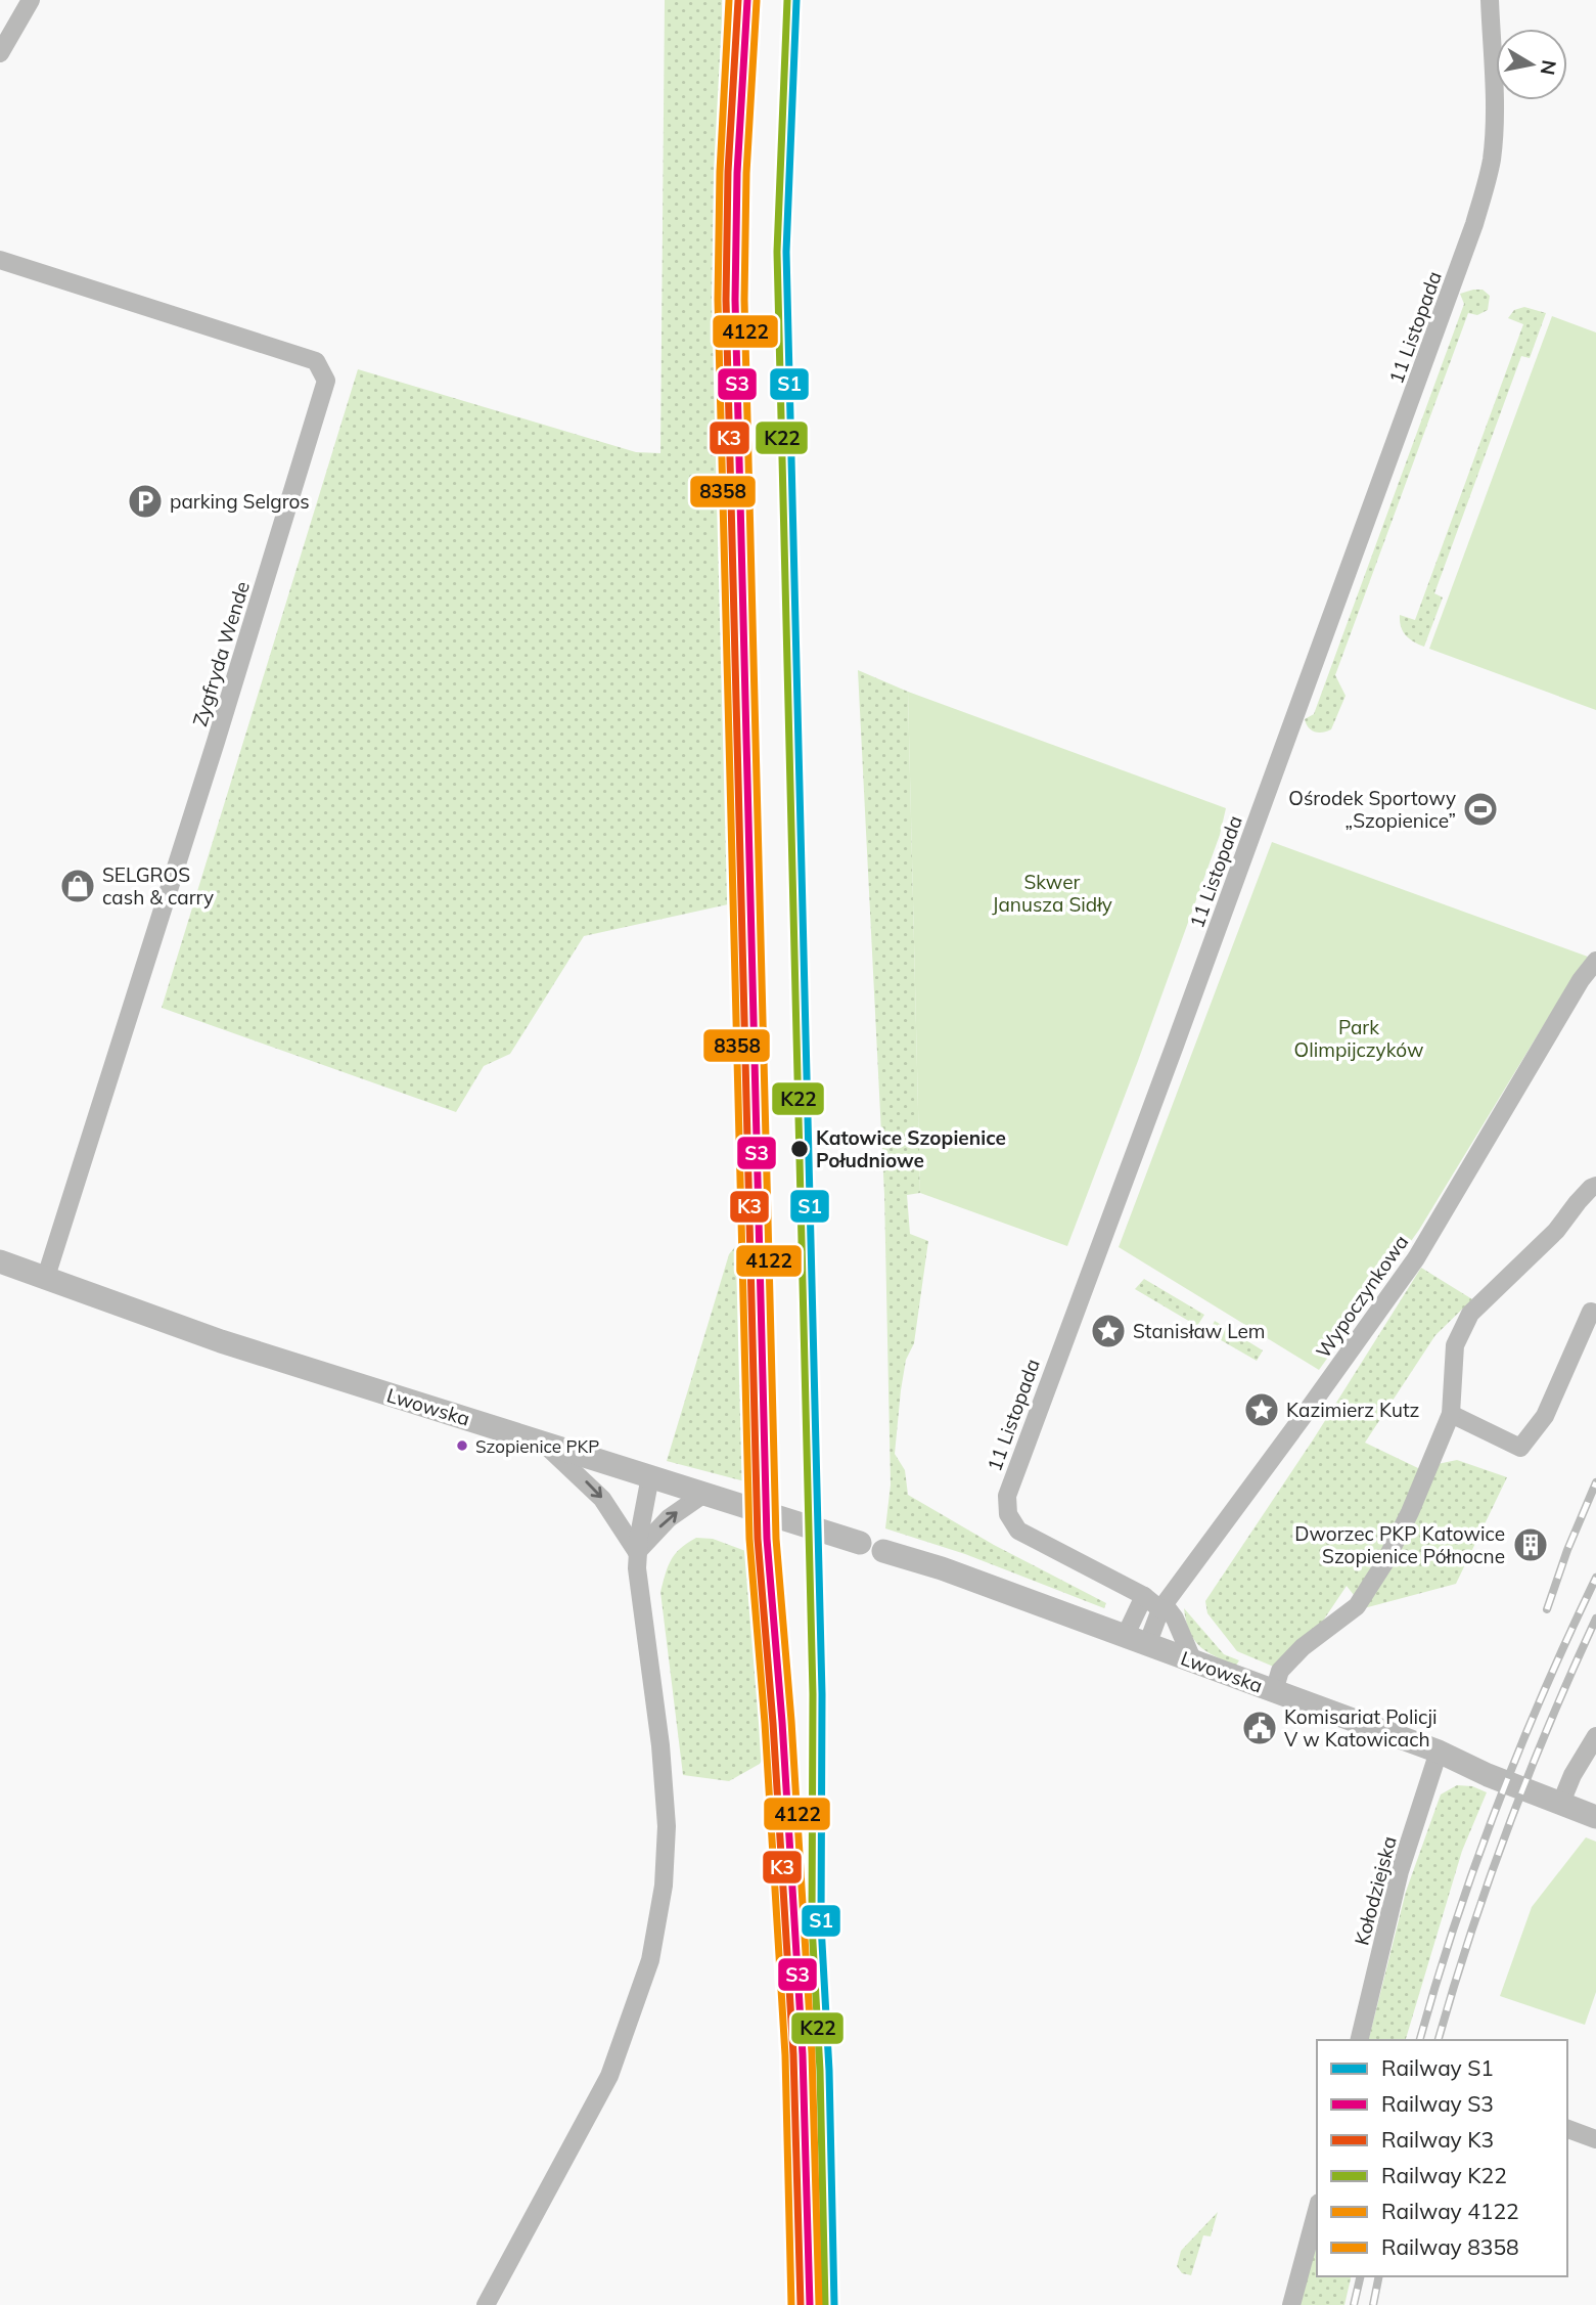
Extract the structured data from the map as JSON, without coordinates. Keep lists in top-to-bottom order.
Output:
{
  "streets": {
    "street": [
      "11 Listopada",
      "Zygfryda Wende",
      "Wypoczynkowa",
      "Lwowska",
      "Kołodziejska"
    ]
  },
  "crossings": [
    ["11 Listopada", "Wypoczynkowa"],
    ["11 Listopada", "Lwowska"],
    ["Zygfryda Wende", "Lwowska"],
    ["Wypoczynkowa", "Lwowska"],
    ["Lwowska", "Kołodziejska"]
  ],
  "parks": ["Skwer Janusza Sidły", "Park Olimpijczyków"],
  "places": {
    "parking": ["parking Selgros"],
    "sports": ["Ośrodek Sportowy „Szopienice”"],
    "shop": ["SELGROS cash & carry"],
    "other": ["Katowice Szopienice Południowe", "Szopienice PKP"],
    "place": ["Stanisław Lem", "Kazimierz Kutz"],
    "building": ["Dworzec PKP Katowice Szopienice Północne"],
    "public building": ["Komisariat Policji V w Katowicach"]
  },
  "lines": [
    "rail line S1",
    "rail line S3",
    "rail line K3",
    "rail line K22",
    "rail line 8358",
    "rail line 4122"
  ],
  "legend": [
    "Railway S1",
    "Railway S3",
    "Railway K3",
    "Railway K22",
    "Railway 4122",
    "Railway 8358"
  ],
  "north": "right"
}
